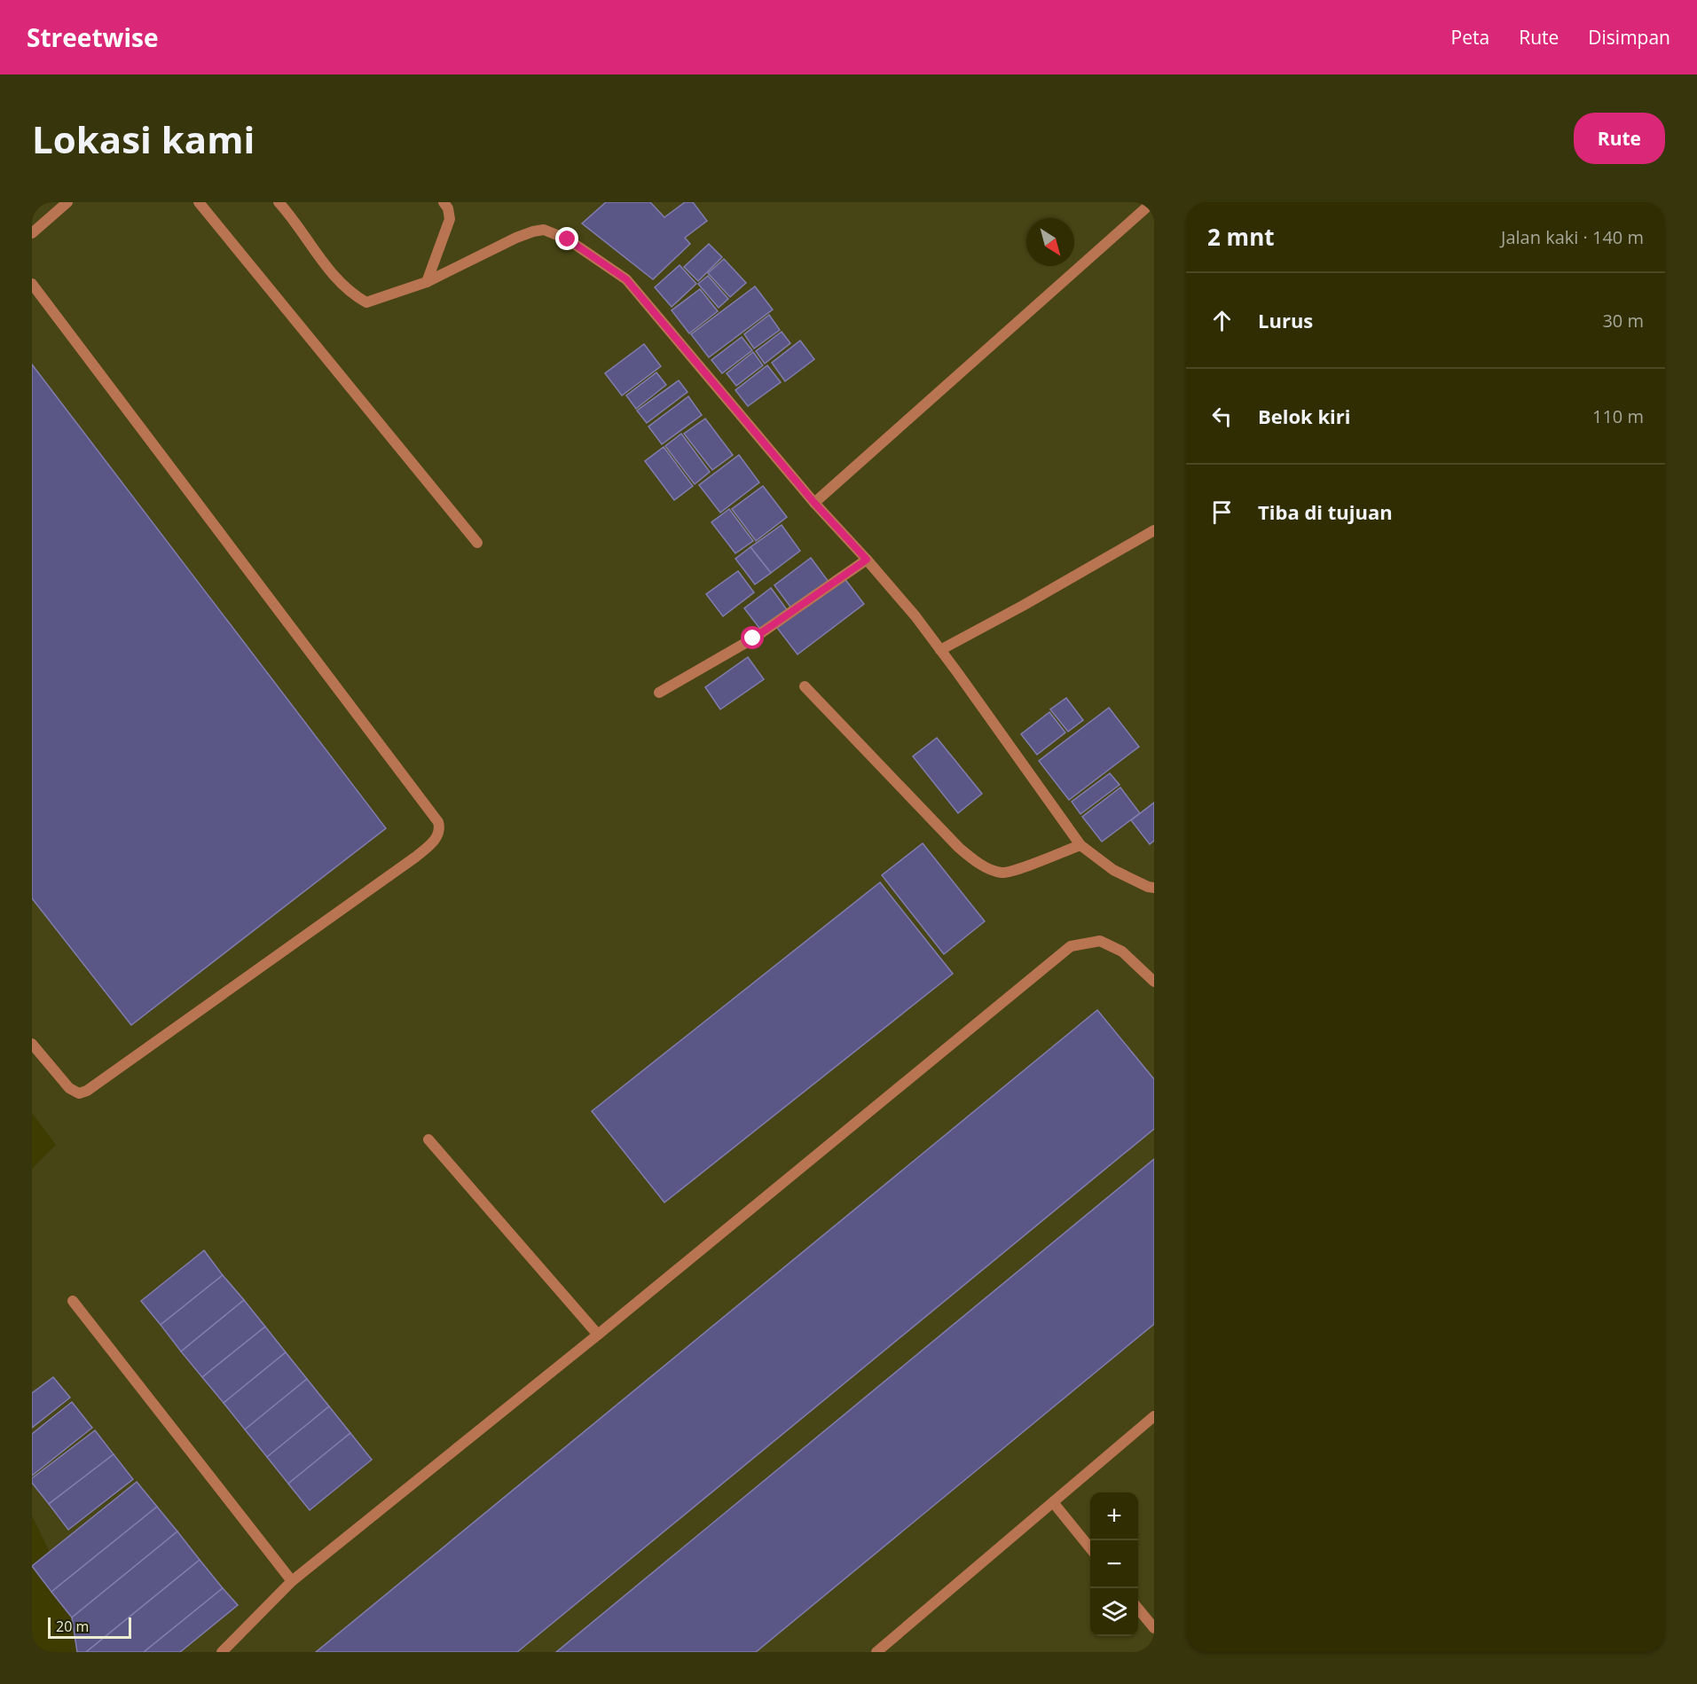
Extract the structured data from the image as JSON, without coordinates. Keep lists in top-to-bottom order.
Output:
{
  "scale_bar": "20 m",
  "north": "bottom right",
  "page": {
    "header": "Streetwise",
    "nav": ["Peta", "Rute", "Disimpan"],
    "buttons": "Rute",
    "title": "Lokasi kami",
    "heading": ["2 mnt", "Jalan kaki · 140 m"],
    "list": [
      ["Lurus", "30 m"],
      ["Belok kiri", "110 m"],
      "Tiba di tujuan"
    ],
    "map_buttons": ["+", "−"],
    "scale": "20 m"
  }
}
